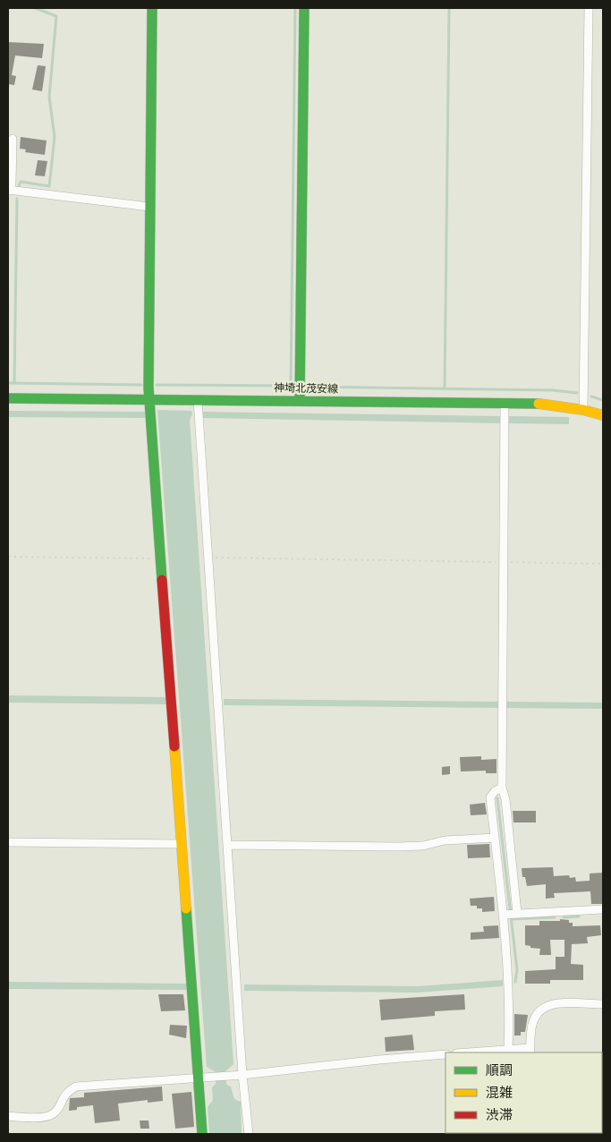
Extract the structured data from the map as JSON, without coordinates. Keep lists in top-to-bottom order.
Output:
{
  "streets": {
    "street": ["神埼北茂安線"]
  },
  "legend": ["順調", "混雑", "渋滞"]
}
